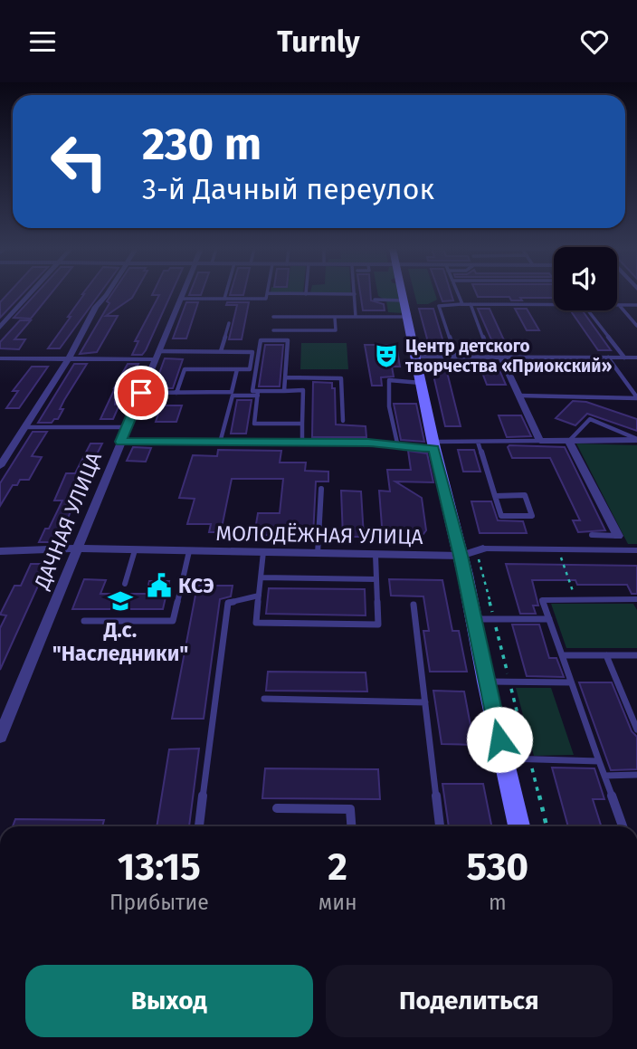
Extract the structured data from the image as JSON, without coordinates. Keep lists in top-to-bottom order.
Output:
{
  "streets": {
    "street": ["ДАЧНАЯ УЛИЦА", "МОЛОДЁЖНАЯ УЛИЦА"]
  },
  "crossings": [
    ["ДАЧНАЯ УЛИЦА", "МОЛОДЁЖНАЯ УЛИЦА"]
  ],
  "places": {
    "theatre": ["Центр детского творчества «Приокский»"],
    "public building": ["КСЭ"],
    "school or university": ["Д.с. \"Наследники\""]
  },
  "page": {
    "header": "Turnly",
    "turn": ["230 m", "3-й Дачный переулок"],
    "eta": [
      "13:15",
      "Прибытие",
      "2",
      "мин",
      "530",
      "m"
    ],
    "buttons": ["Выход", "Поделиться"]
  }
}
